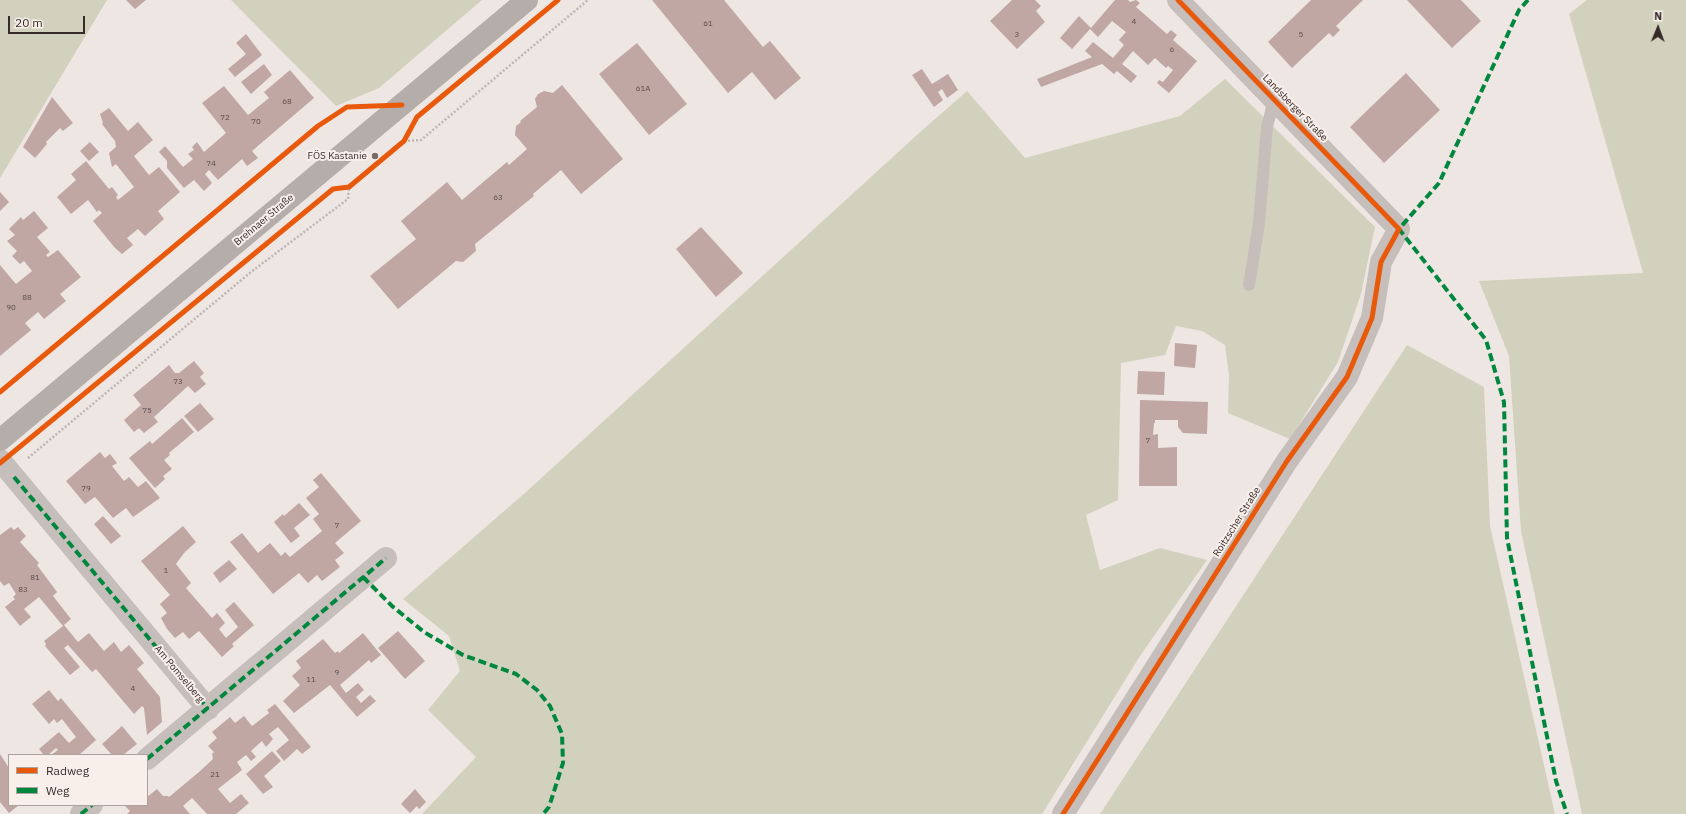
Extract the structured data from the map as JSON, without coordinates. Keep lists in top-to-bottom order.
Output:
{
  "streets": {
    "main road": ["Brehnaer Straße"],
    "street": ["Landsberger Straße", "Roitzscher Straße", "Am Pomselberg"]
  },
  "crossings": [
    ["Landsberger Straße", "Roitzscher Straße"]
  ],
  "places": ["FÖS Kastanie"],
  "house_numbers": [
    "4",
    "61",
    "3",
    "5",
    "6",
    "61A",
    "68",
    "72",
    "70",
    "74",
    "63",
    "88",
    "90",
    "73",
    "75",
    "7",
    "79",
    "7",
    "1",
    "81",
    "83",
    "9",
    "11",
    "4",
    "21"
  ],
  "legend": ["Radweg", "Weg"],
  "scale_bar": "20 m",
  "north": "top"
}
